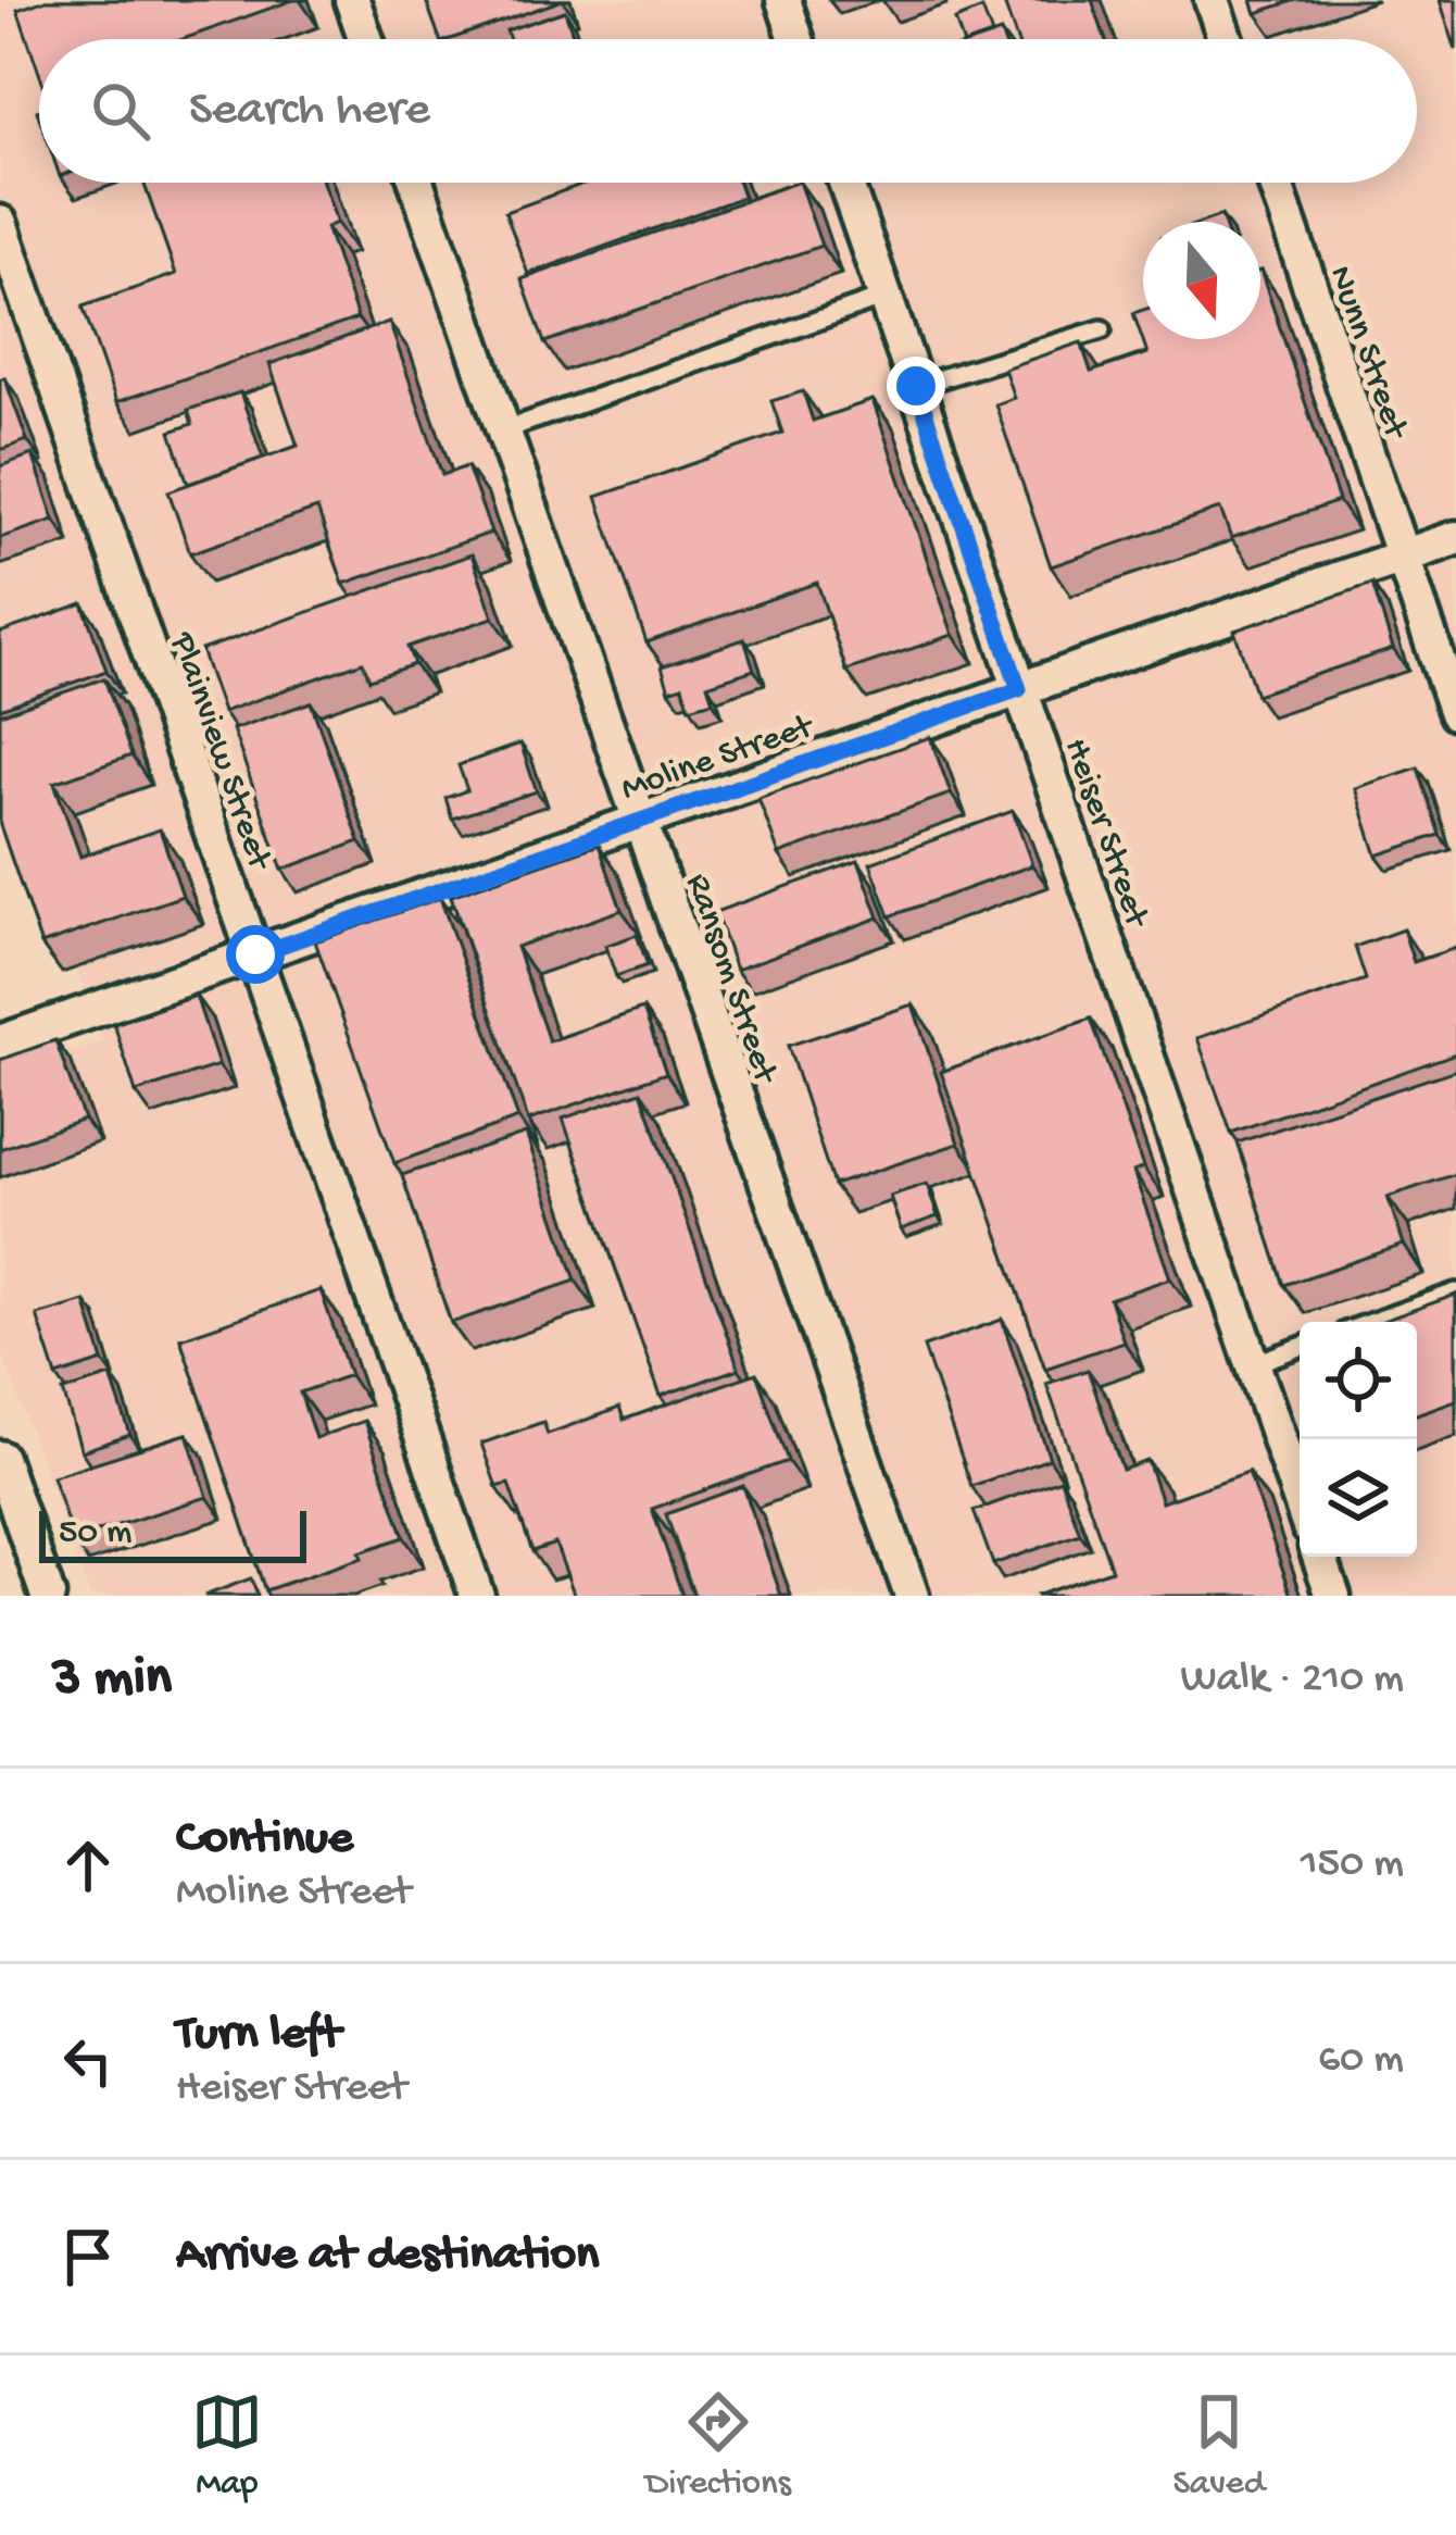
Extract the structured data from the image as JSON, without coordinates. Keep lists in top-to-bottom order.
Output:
{
  "streets": {
    "street": [
      "Nunn Street",
      "Plainview Street",
      "Moline Street",
      "Heiser Street",
      "Ransom Street"
    ]
  },
  "crossings": [
    ["Nunn Street", "Moline Street"],
    ["Plainview Street", "Moline Street"],
    ["Moline Street", "Heiser Street"],
    ["Moline Street", "Ransom Street"]
  ],
  "scale_bar": "50 m",
  "north": "bottom",
  "page": {
    "search": "Search here",
    "scale": "50 m",
    "heading": ["3 min", "Walk · 210 m"],
    "list": [
      ["Continue", "Moline Street", "150 m"],
      ["Turn left", "Heiser Street", "60 m"],
      "Arrive at destination"
    ],
    "nav": ["Map", "Directions", "Saved"]
  }
}
